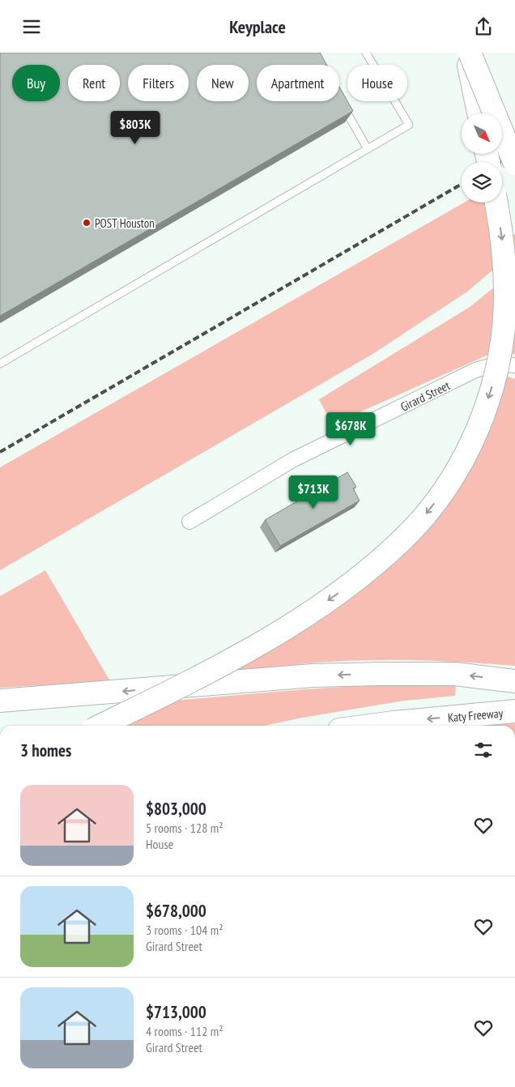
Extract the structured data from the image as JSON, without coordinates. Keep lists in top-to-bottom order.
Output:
{
  "streets": {
    "highway": ["Katy Freeway"],
    "street": ["Girard Street"]
  },
  "places": ["POST Houston"],
  "north": "bottom right",
  "page": {
    "header": "Keyplace",
    "chip": [
      "Buy",
      "Rent",
      "Filters",
      "New",
      "Apartment",
      "House"
    ],
    "price": ["$803K", "$678K", "$713K"],
    "heading": "3 homes",
    "list": [
      {
        "name": "$803,000",
        "note": "5 rooms · 128 m² · House"
      },
      {
        "name": "$678,000",
        "note": "3 rooms · 104 m² · Girard Street"
      },
      {
        "name": "$713,000",
        "note": "4 rooms · 112 m² · Girard Street"
      }
    ]
  }
}
